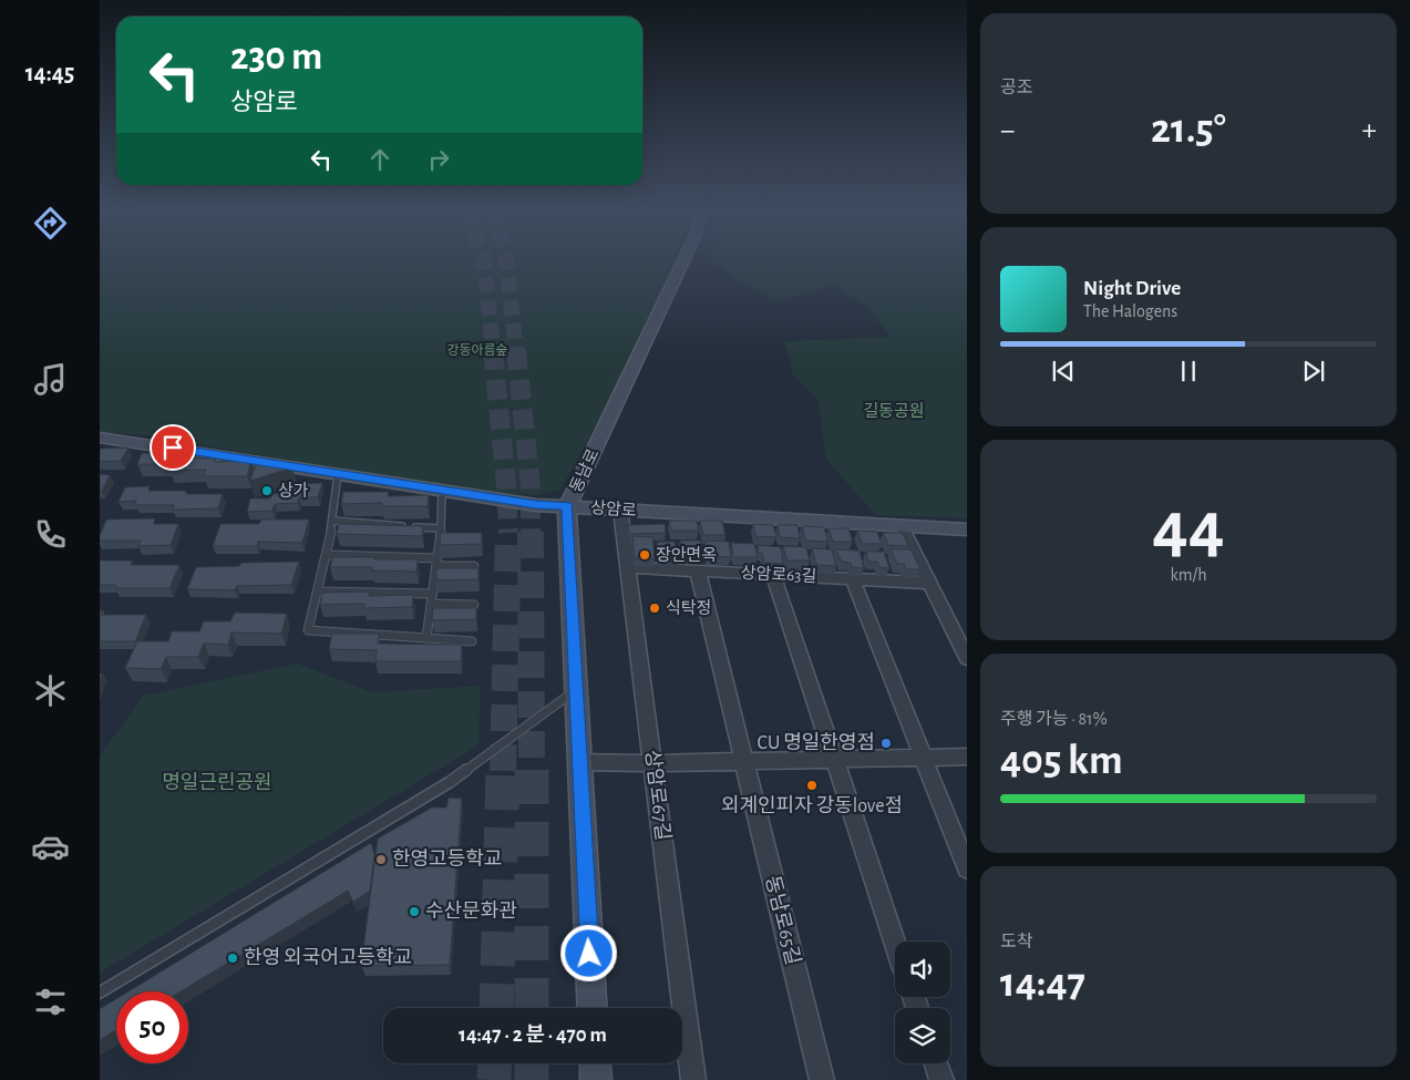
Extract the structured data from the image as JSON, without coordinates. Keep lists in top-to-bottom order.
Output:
{
  "streets": {
    "main road": ["동남로", "상암로"],
    "street": ["상암로63길", "상암로67길", "동남로65길"]
  },
  "crossings": [
    ["동남로", "상암로"],
    ["상암로", "상암로67길"],
    ["상암로63길", "상암로67길"],
    ["상암로63길", "동남로65길"]
  ],
  "parks": ["강동아름숲", "길동공원", "명일근린공원"],
  "places": [
    "상가",
    "장안면옥",
    "식탁정",
    "CU 명일한영점",
    "외계인피자 강동love점",
    "한영고등학교",
    "수산문화관",
    "한영 외국어고등학교"
  ],
  "page": {
    "tabs": "14:45",
    "tile": [
      "공조",
      ["44", "km/h"],
      ["주행 가능 · 81%", "405 km"],
      ["도착", "14:47"]
    ],
    "turn": ["230 m", "상암로"],
    "heat": ["−", "21.5°", "+"],
    "song": ["Night Drive", "The Halogens"],
    "limit": "50",
    "trip": "14:47 · 2 분 · 470 m"
  }
}
